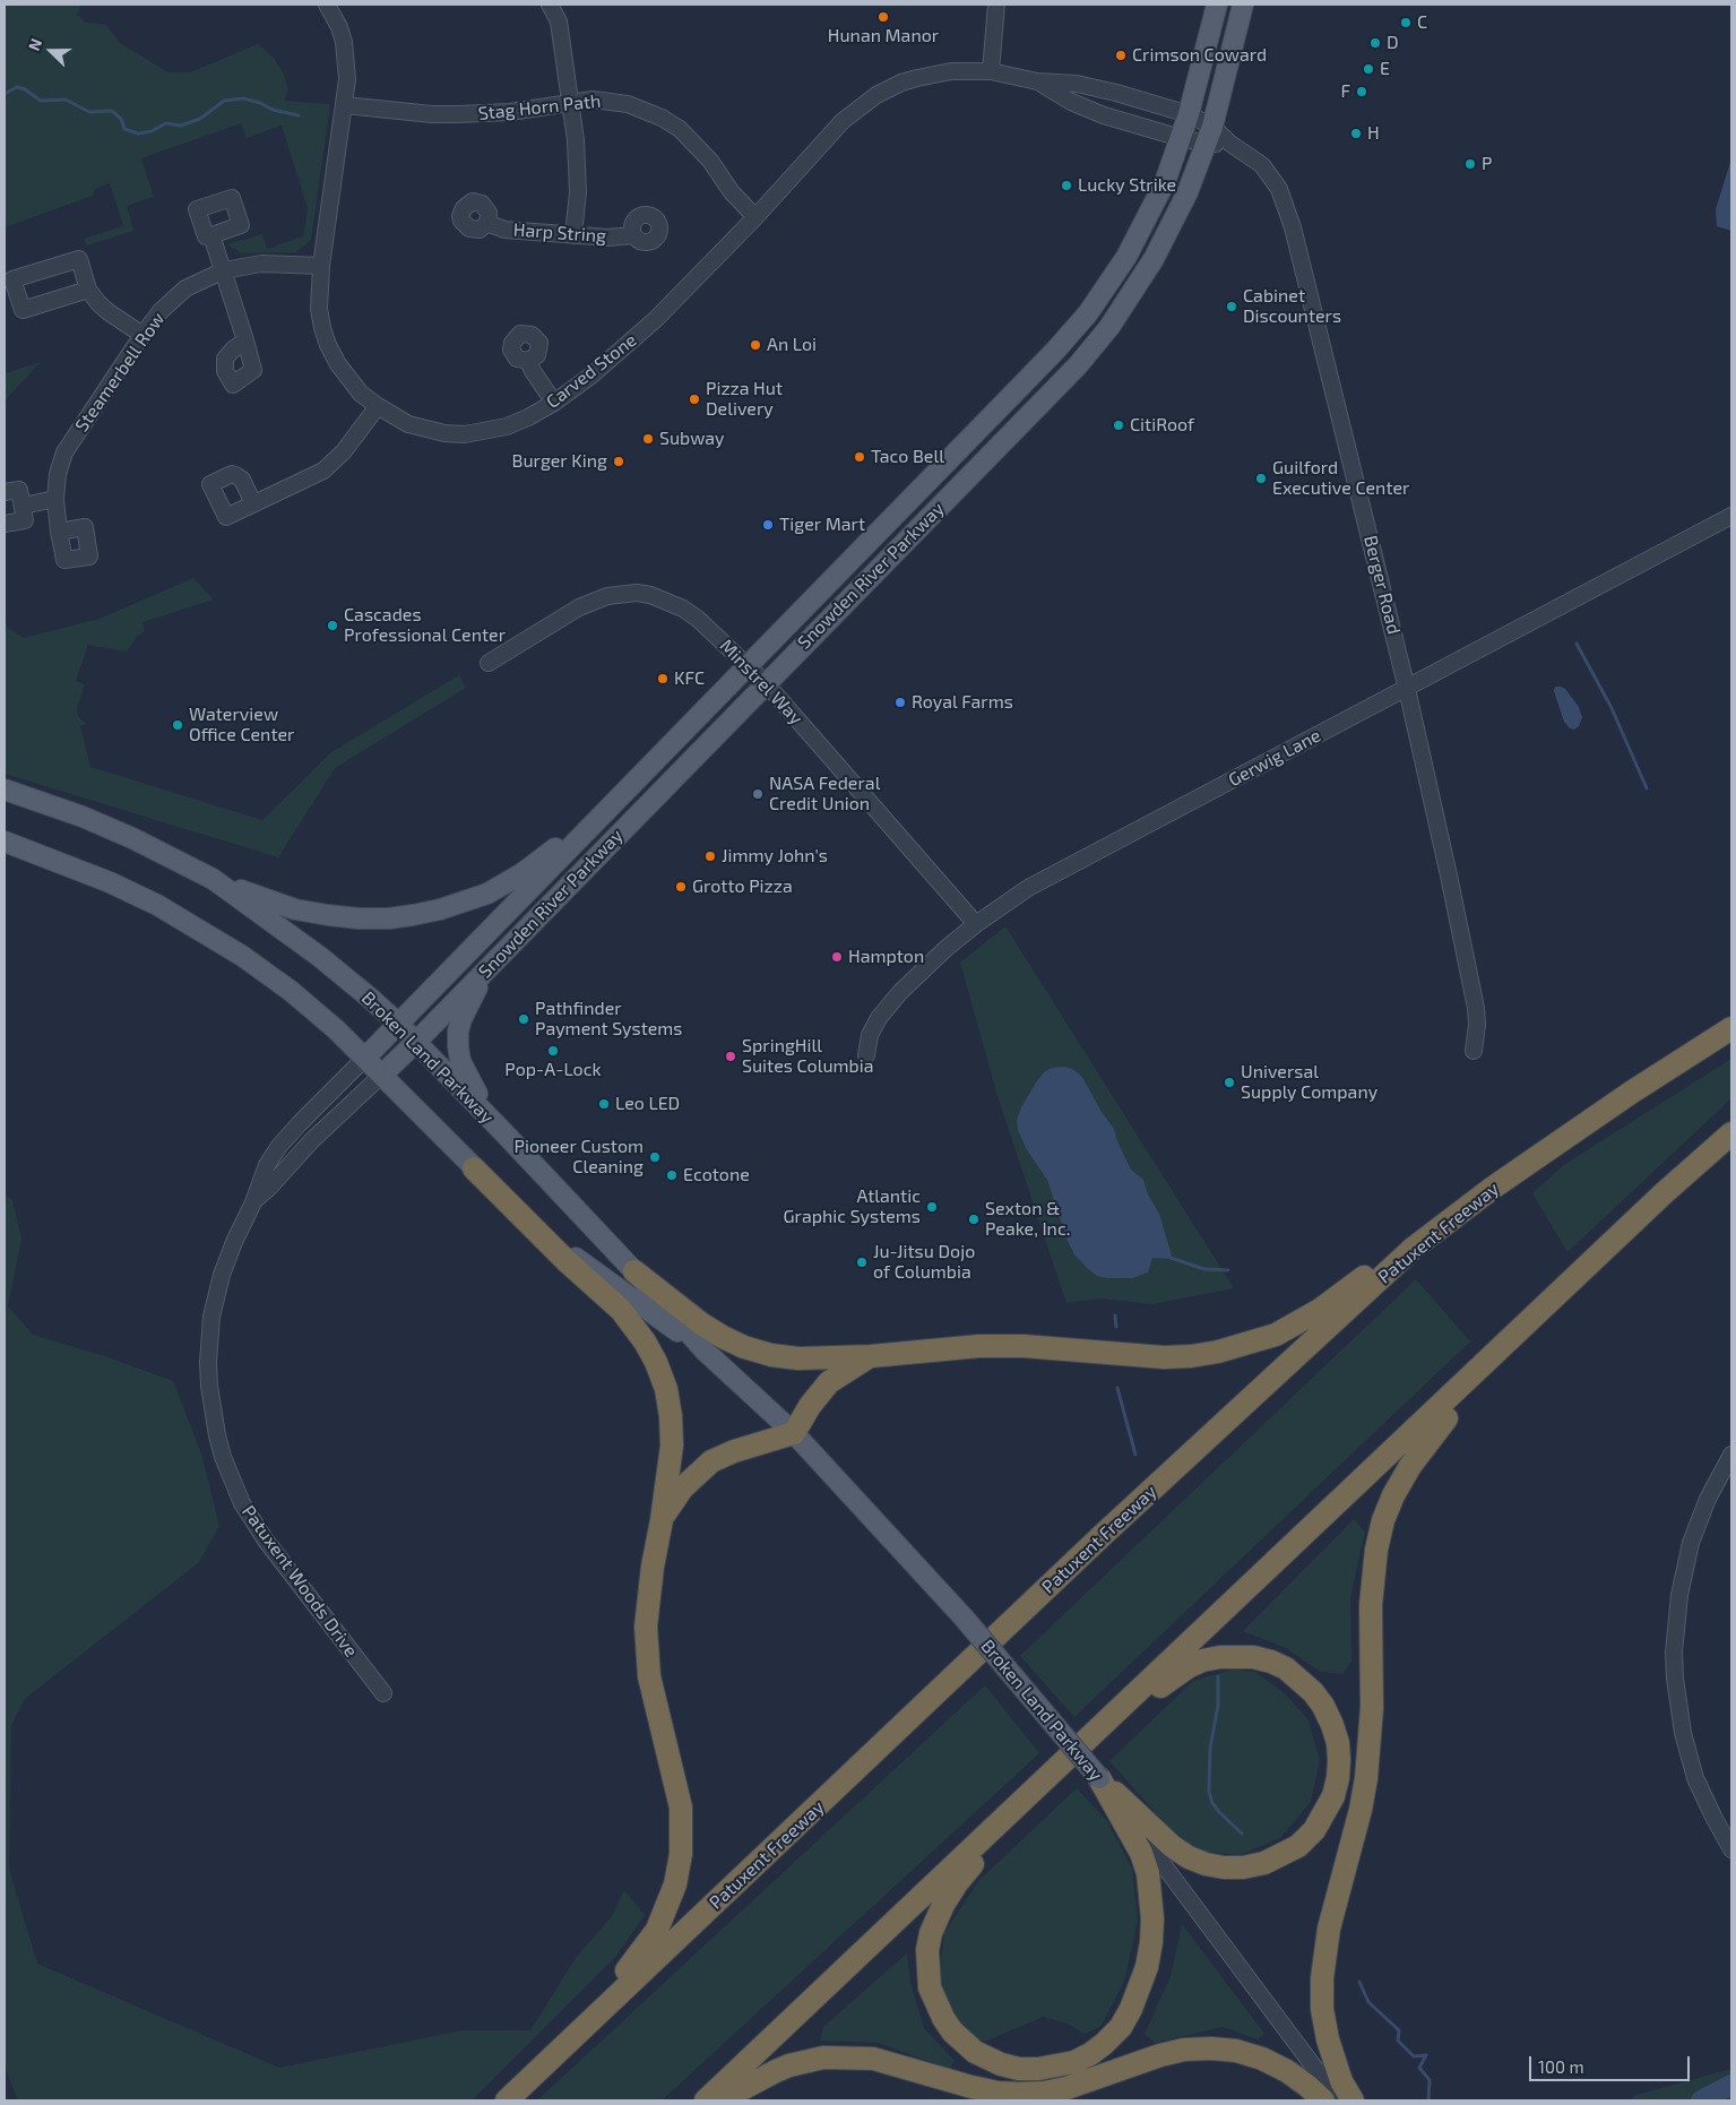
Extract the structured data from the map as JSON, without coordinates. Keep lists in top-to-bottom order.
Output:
{
  "streets": {
    "highway": ["Patuxent Freeway"],
    "main road": ["Snowden River Parkway", "Broken Land Parkway"],
    "street": [
      "Stag Horn Path",
      "Harp String",
      "Carved Stone",
      "Steamerbell Row",
      "Berger Road",
      "Minstrel Way",
      "Gerwig Lane",
      "Patuxent Woods Drive"
    ]
  },
  "crossings": [
    ["Stag Horn Path", "Carved Stone"],
    ["Carved Stone", "Steamerbell Row"],
    ["Carved Stone", "Snowden River Parkway"],
    ["Carved Stone", "Berger Road"],
    ["Snowden River Parkway", "Berger Road"],
    ["Snowden River Parkway", "Minstrel Way"],
    ["Snowden River Parkway", "Broken Land Parkway"],
    ["Snowden River Parkway", "Patuxent Woods Drive"],
    ["Berger Road", "Gerwig Lane"],
    ["Minstrel Way", "Gerwig Lane"],
    ["Broken Land Parkway", "Patuxent Woods Drive"]
  ],
  "places": [
    "Hunan Manor",
    "C",
    "D",
    "Crimson Coward",
    "E",
    "F",
    "H",
    "P",
    "Lucky Strike",
    "Cabinet Discounters",
    "An Loi",
    "Pizza Hut Delivery",
    "CitiRoof",
    "Subway",
    "Taco Bell",
    "Burger King",
    "Guilford Executive Center",
    "Tiger Mart",
    "Cascades Professional Center",
    "KFC",
    "Royal Farms",
    "Waterview Office Center",
    "NASA Federal Credit Union",
    "Jimmy John's",
    "Grotto Pizza",
    "Hampton",
    "Pathfinder Payment Systems",
    "Pop-A-Lock",
    "SpringHill Suites Columbia",
    "Universal Supply Company",
    "Leo LED",
    "Pioneer Custom Cleaning",
    "Ecotone",
    "Atlantic Graphic Systems",
    "Sexton & Peake, Inc.",
    "Ju-Jitsu Dojo of Columbia"
  ],
  "scale_bar": "100 m",
  "north": "left"
}
